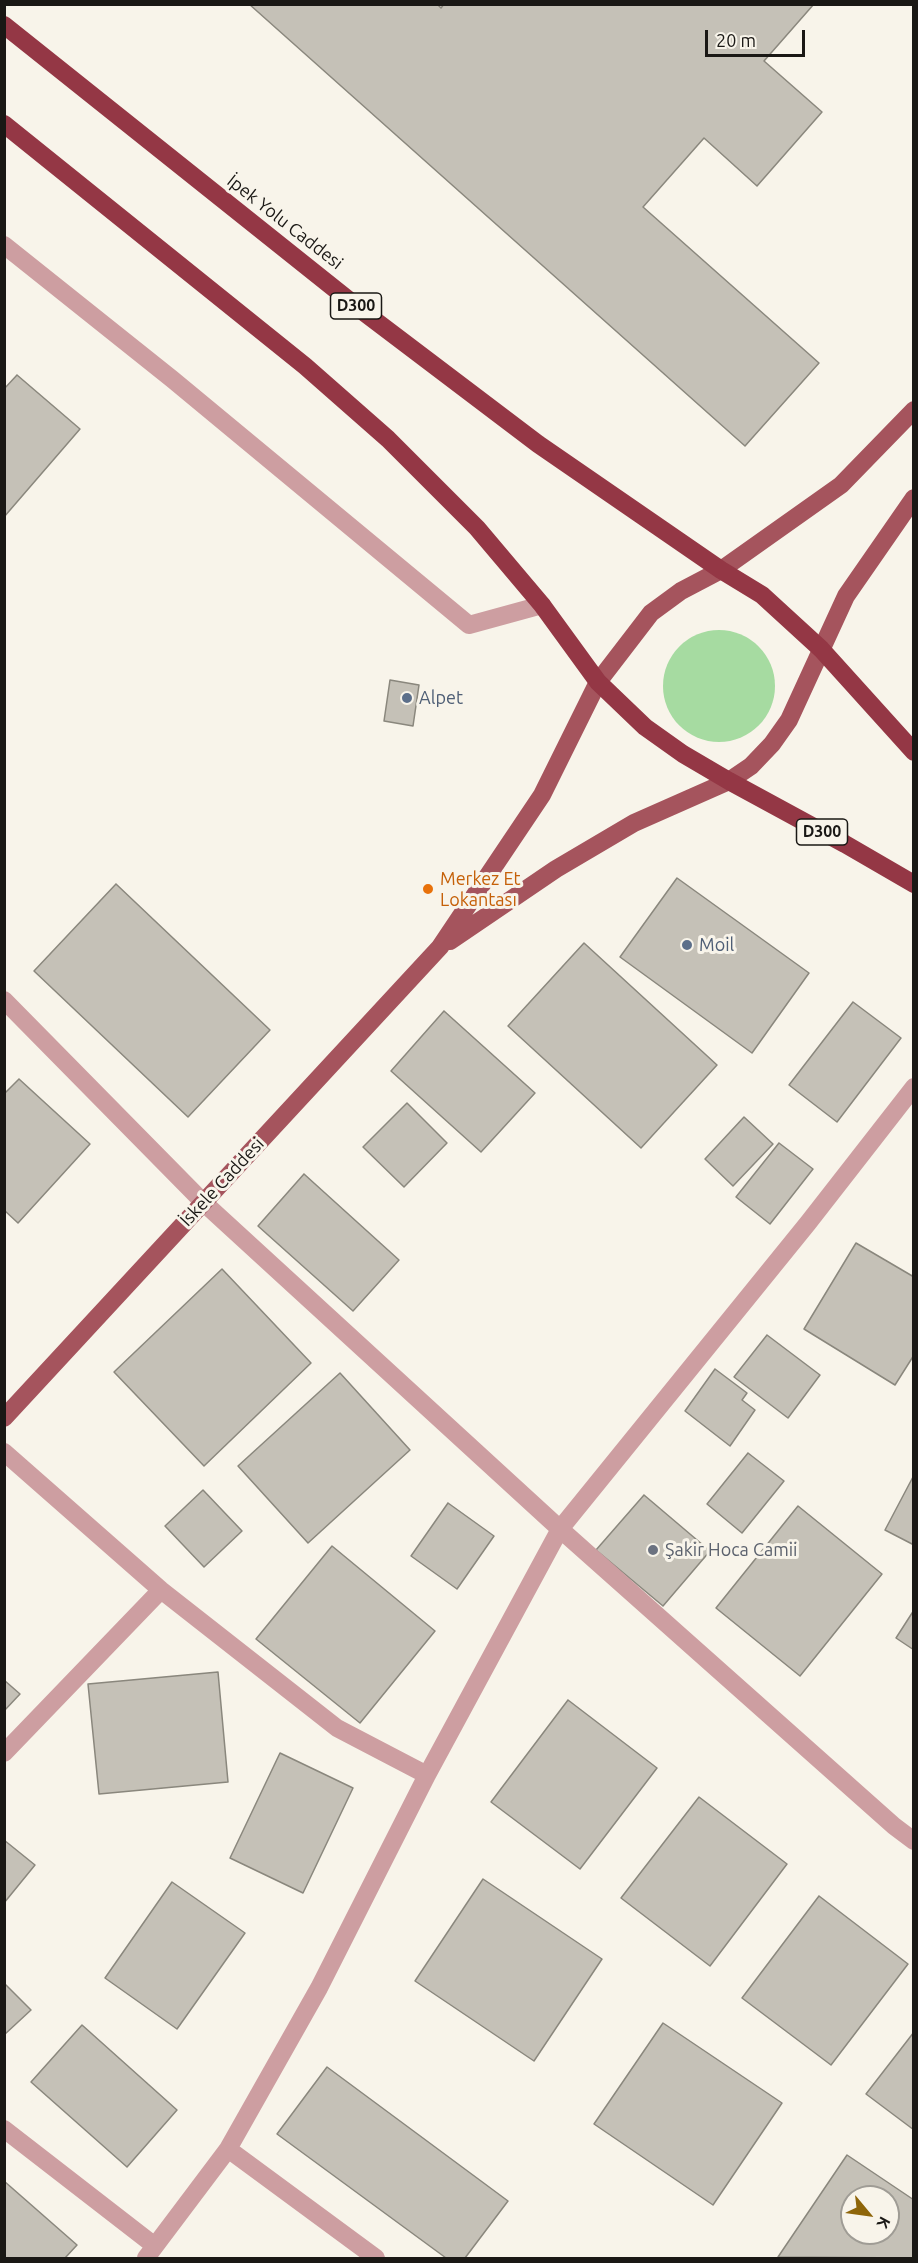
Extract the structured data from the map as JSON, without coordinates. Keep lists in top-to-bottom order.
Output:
{
  "streets": {
    "highway": ["İpek Yolu Caddesi", "D300"],
    "main road": ["İskele Caddesi"]
  },
  "crossings": [
    ["İpek Yolu Caddesi", "D300"]
  ],
  "places": [
    "Alpet",
    "Merkez Et Lokantası",
    "Moil",
    "Şakir Hoca Camii"
  ],
  "scale_bar": "20 m",
  "north": "bottom right"
}
